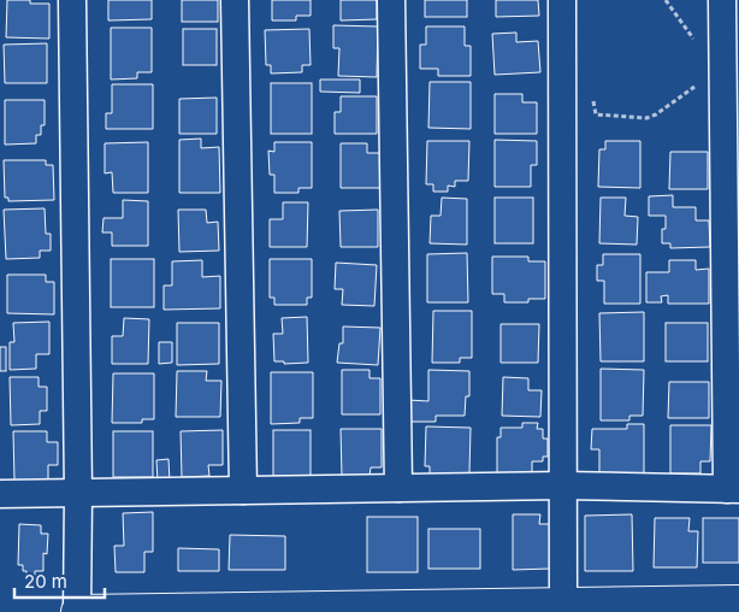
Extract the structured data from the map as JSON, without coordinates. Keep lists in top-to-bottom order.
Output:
{
  "scale_bar": "20 m"
}
